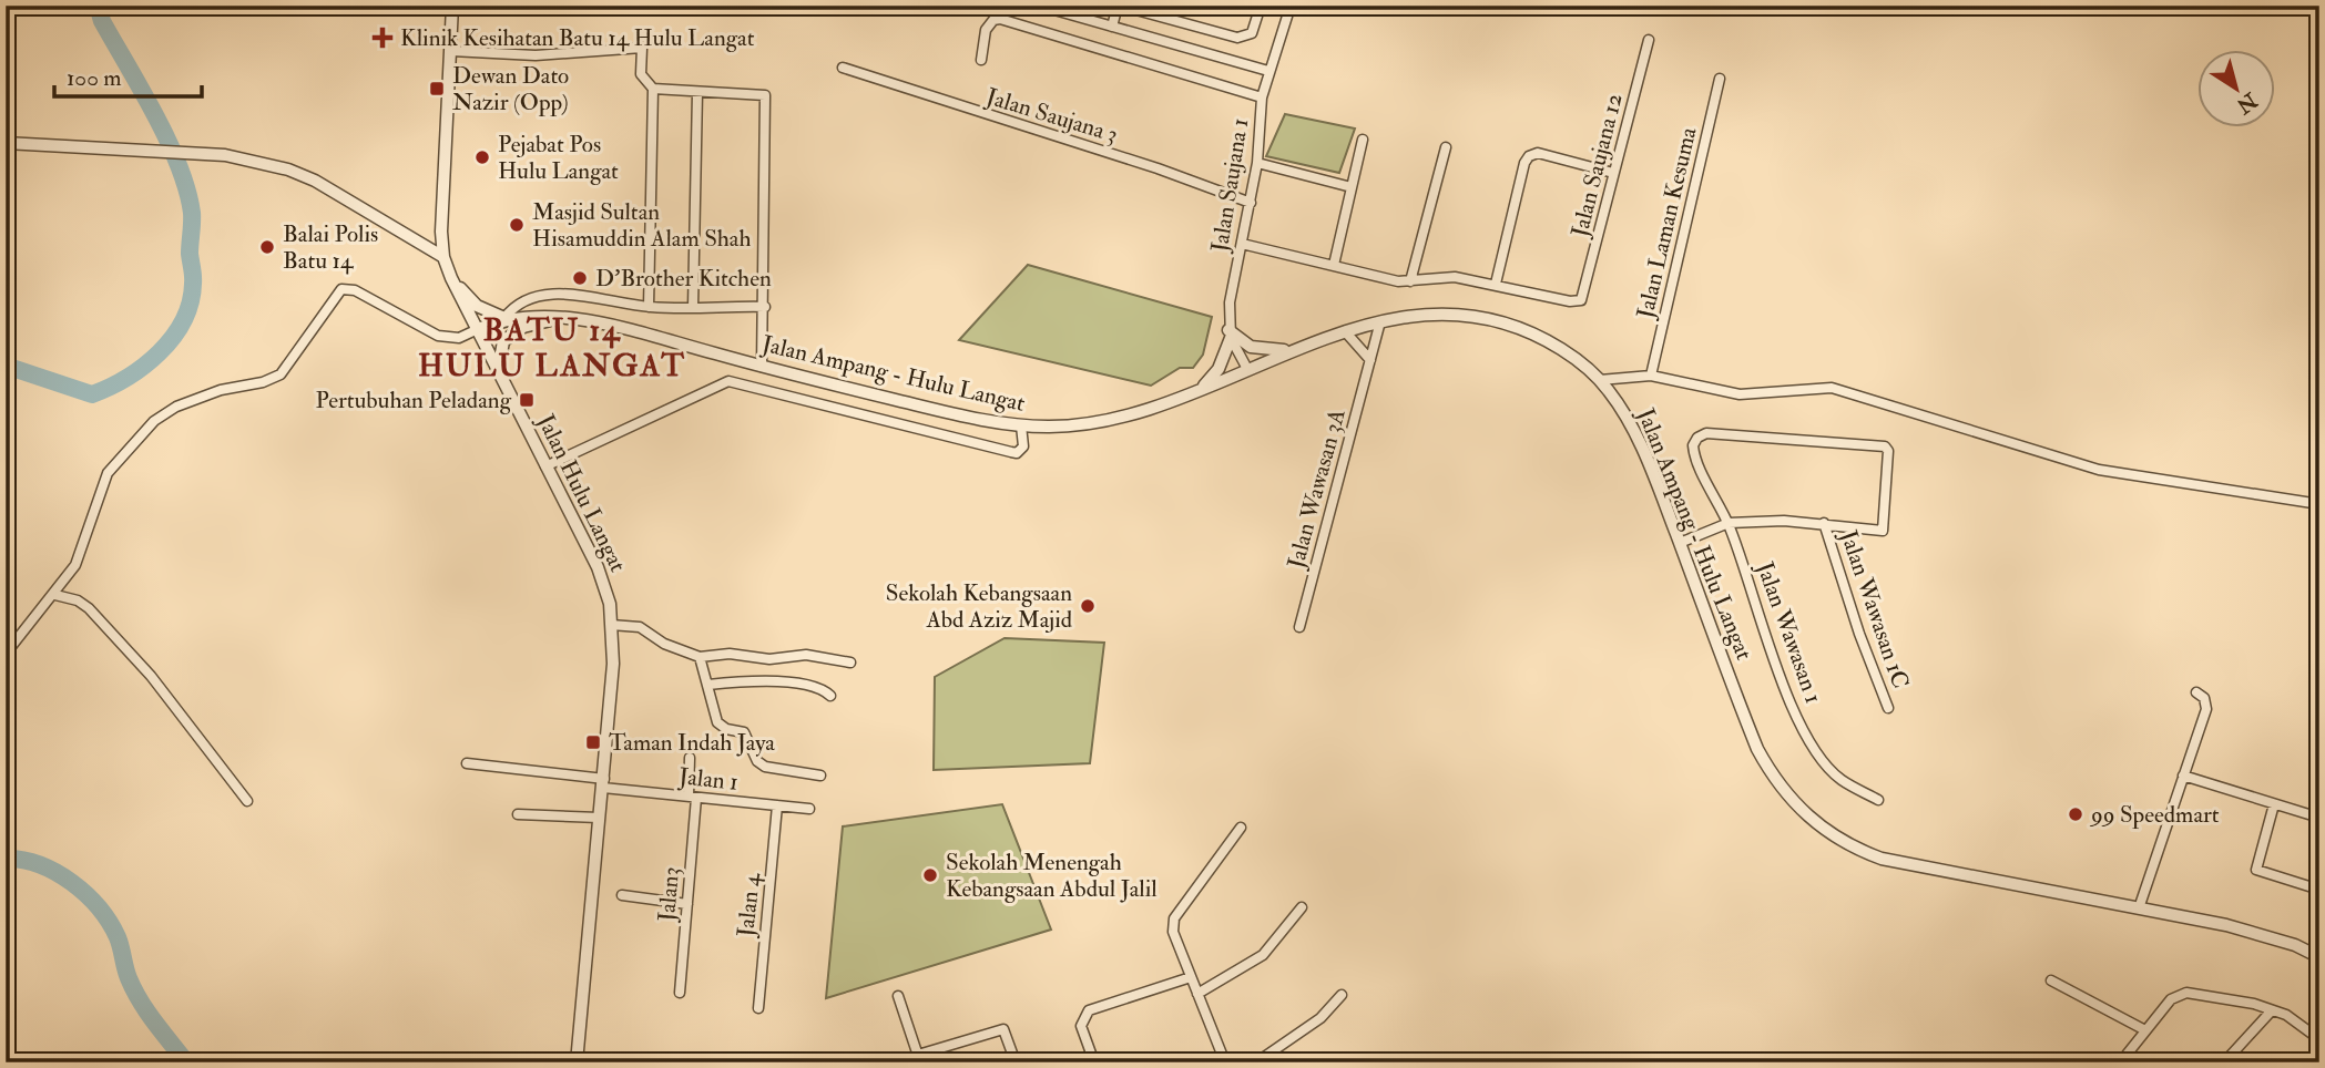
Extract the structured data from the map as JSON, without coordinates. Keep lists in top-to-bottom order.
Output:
{
  "streets": {
    "street": [
      "Jalan Saujana 3",
      "Jalan Saujana 12",
      "Jalan Saujana 1",
      "Jalan Laman Kesuma",
      "Jalan Ampang - Hulu Langat",
      "Jalan Wawasan 3A",
      "Jalan Hulu Langat",
      "Jalan Wawasan 1C",
      "Jalan Wawasan 1",
      "Jalan 1",
      "Jalan3",
      "Jalan 4"
    ]
  },
  "crossings": [
    ["Jalan Saujana 3", "Jalan Saujana 1"],
    ["Jalan Ampang - Hulu Langat", "Jalan Wawasan 3A"],
    ["Jalan Ampang - Hulu Langat", "Jalan Hulu Langat"],
    ["Jalan Hulu Langat", "Jalan 1"],
    ["Jalan Wawasan 1C", "Jalan Wawasan 1"],
    ["Jalan 1", "Jalan3"],
    ["Jalan 1", "Jalan 4"]
  ],
  "districts": ["BATU 14 HULU LANGAT"],
  "places": {
    "health": ["Klinik Kesihatan Batu 14 Hulu Langat"],
    "transit": ["Dewan Dato Nazir (Opp)", "Pertubuhan Peladang", "Taman Indah Jaya"],
    "other": [
      "Pejabat Pos Hulu Langat",
      "Masjid Sultan Hisamuddin Alam Shah",
      "Balai Polis Batu 14",
      "D’Brother Kitchen",
      "Sekolah Kebangsaan Abd Aziz Majid",
      "99 Speedmart",
      "Sekolah Menengah Kebangsaan Abdul Jalil"
    ]
  },
  "scale_bar": "100 m",
  "north": "bottom right"
}
